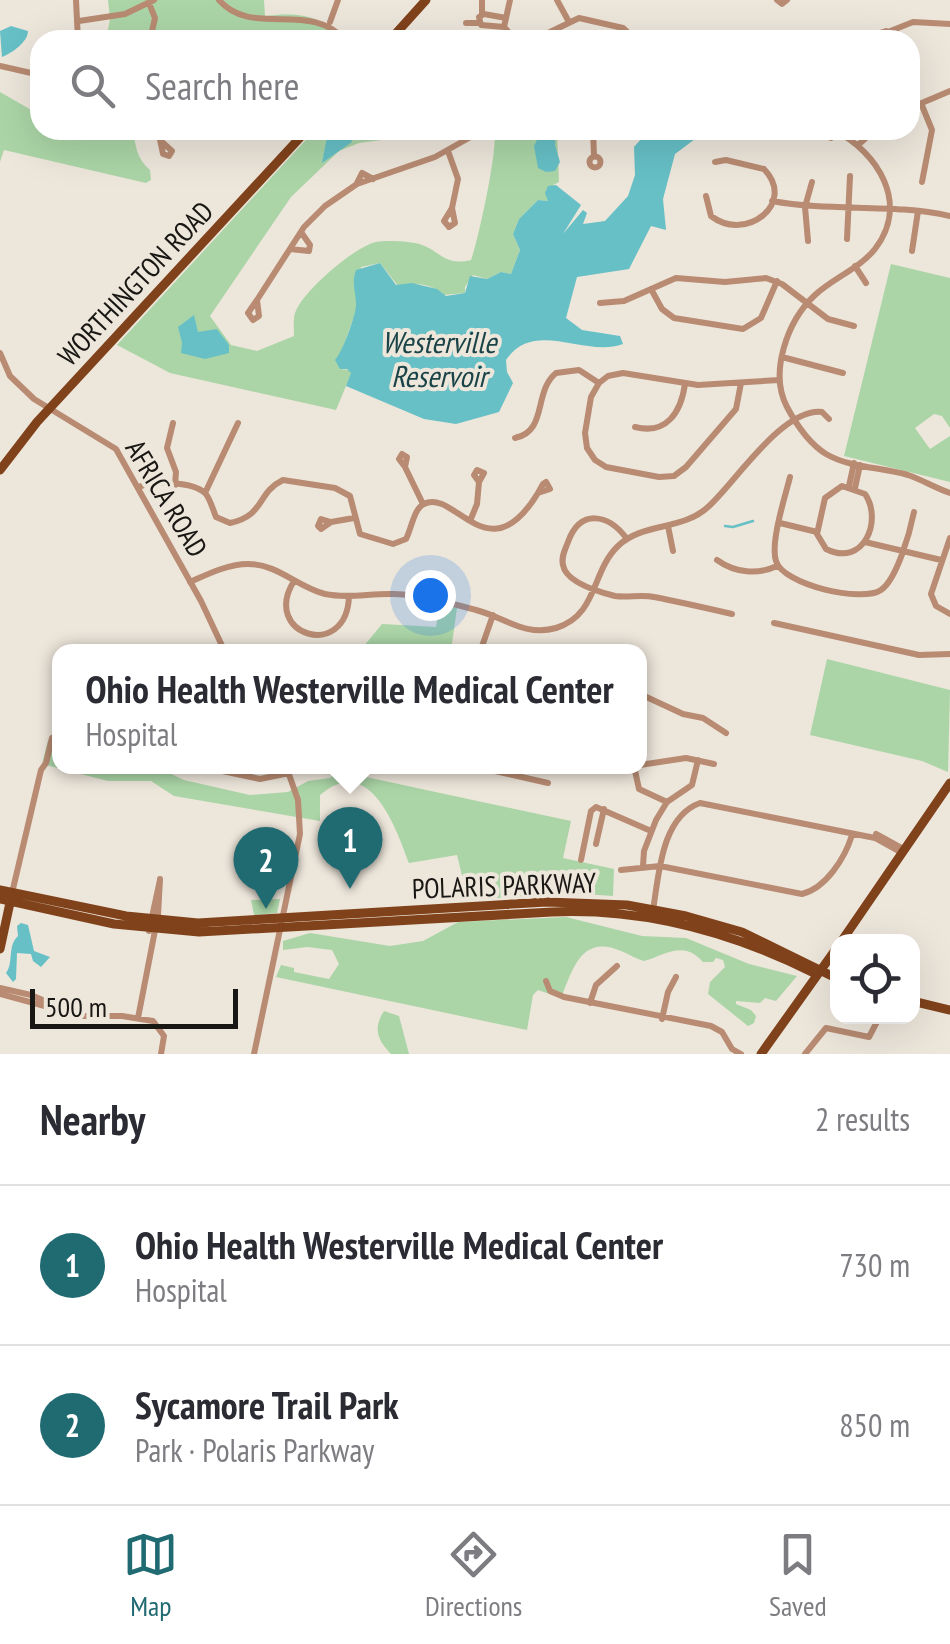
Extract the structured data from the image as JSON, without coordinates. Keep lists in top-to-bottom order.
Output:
{
  "streets": {
    "main road": ["WORTHINGTON ROAD", "POLARIS PARKWAY"],
    "street": ["AFRICA ROAD"]
  },
  "crossings": [
    ["WORTHINGTON ROAD", "AFRICA ROAD"]
  ],
  "water": ["Westerville Reservoir"],
  "scale_bar": "500 m",
  "page": {
    "search": "Search here",
    "popup": ["Ohio Health Westerville Medical Center", "Hospital"],
    "pins": ["1", "2"],
    "scale": "500 m",
    "heading": ["Nearby", "2 results"],
    "list": [
      {
        "mark": "1",
        "name": "Ohio Health Westerville Medical Center",
        "note": "Hospital",
        "value": "730 m"
      },
      {
        "mark": "2",
        "name": "Sycamore Trail Park",
        "note": "Park · Polaris Parkway",
        "value": "850 m"
      }
    ],
    "nav": ["Map", "Directions", "Saved"]
  }
}
